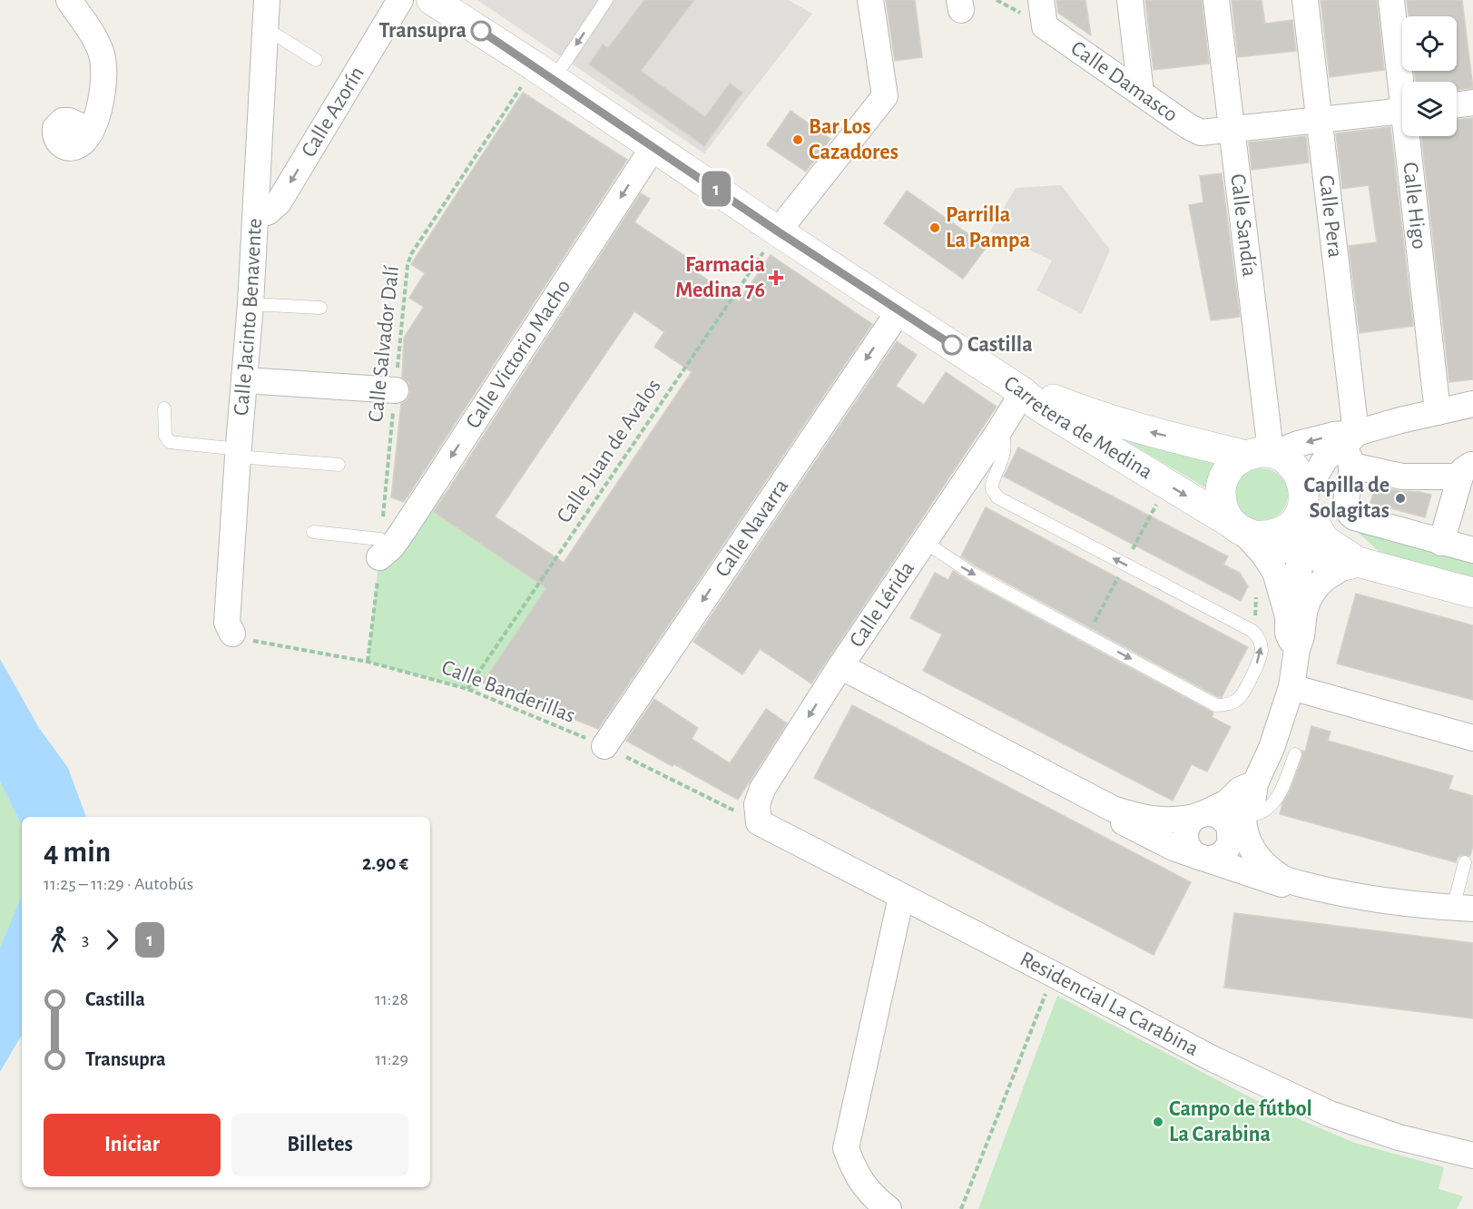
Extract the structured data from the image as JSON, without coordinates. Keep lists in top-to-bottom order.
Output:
{
  "streets": {
    "main road": ["Carretera de Medina"],
    "street": [
      "Calle Damasco",
      "Calle Azorín",
      "Calle Higo",
      "Calle Pera",
      "Calle Sandía",
      "Calle Jacinto Benavente",
      "Calle Victorio Macho",
      "Calle Navarra",
      "Calle Lérida",
      "Residencial La Carabina"
    ],
    "path": ["Calle Salvador Dalí", "Calle Juan de Avalos", "Calle Banderillas"]
  },
  "crossings": [
    ["Calle Damasco", "Calle Pera"],
    ["Calle Damasco", "Calle Sandía"],
    ["Calle Azorín", "Calle Jacinto Benavente"],
    ["Calle Sandía", "Carretera de Medina"],
    ["Calle Jacinto Benavente", "Calle Banderillas"],
    ["Calle Salvador Dalí", "Calle Victorio Macho"],
    ["Calle Salvador Dalí", "Carretera de Medina"],
    ["Calle Salvador Dalí", "Calle Banderillas"],
    ["Calle Victorio Macho", "Carretera de Medina"],
    ["Carretera de Medina", "Calle Juan de Avalos"],
    ["Carretera de Medina", "Calle Navarra"],
    ["Carretera de Medina", "Calle Lérida"],
    ["Calle Juan de Avalos", "Calle Banderillas"],
    ["Calle Navarra", "Calle Banderillas"],
    ["Calle Lérida", "Calle Banderillas"],
    ["Calle Lérida", "Residencial La Carabina"],
    ["Calle Banderillas", "Residencial La Carabina"]
  ],
  "one_way": ["Calle Azorín", "Calle Victorio Macho", "Calle Navarra"],
  "places": {
    "other": [
      "Transupra",
      "Bar Los Cazadores",
      "Parrilla La Pampa",
      "Castilla",
      "Capilla de Solagitas",
      "Campo de fútbol La Carabina"
    ],
    "health": ["Farmacia Medina 76"]
  },
  "lines": ["bus line 1"],
  "page": {
    "on_map": "1",
    "heading": ["4 min", "11:25 – 11:29 · Autobús", "2.90 €"],
    "legs": ["3", "1"],
    "list": [
      {
        "name": "Castilla",
        "value": "11:28"
      },
      {
        "name": "Transupra",
        "value": "11:29"
      }
    ],
    "buttons": ["Iniciar", "Billetes"]
  }
}
